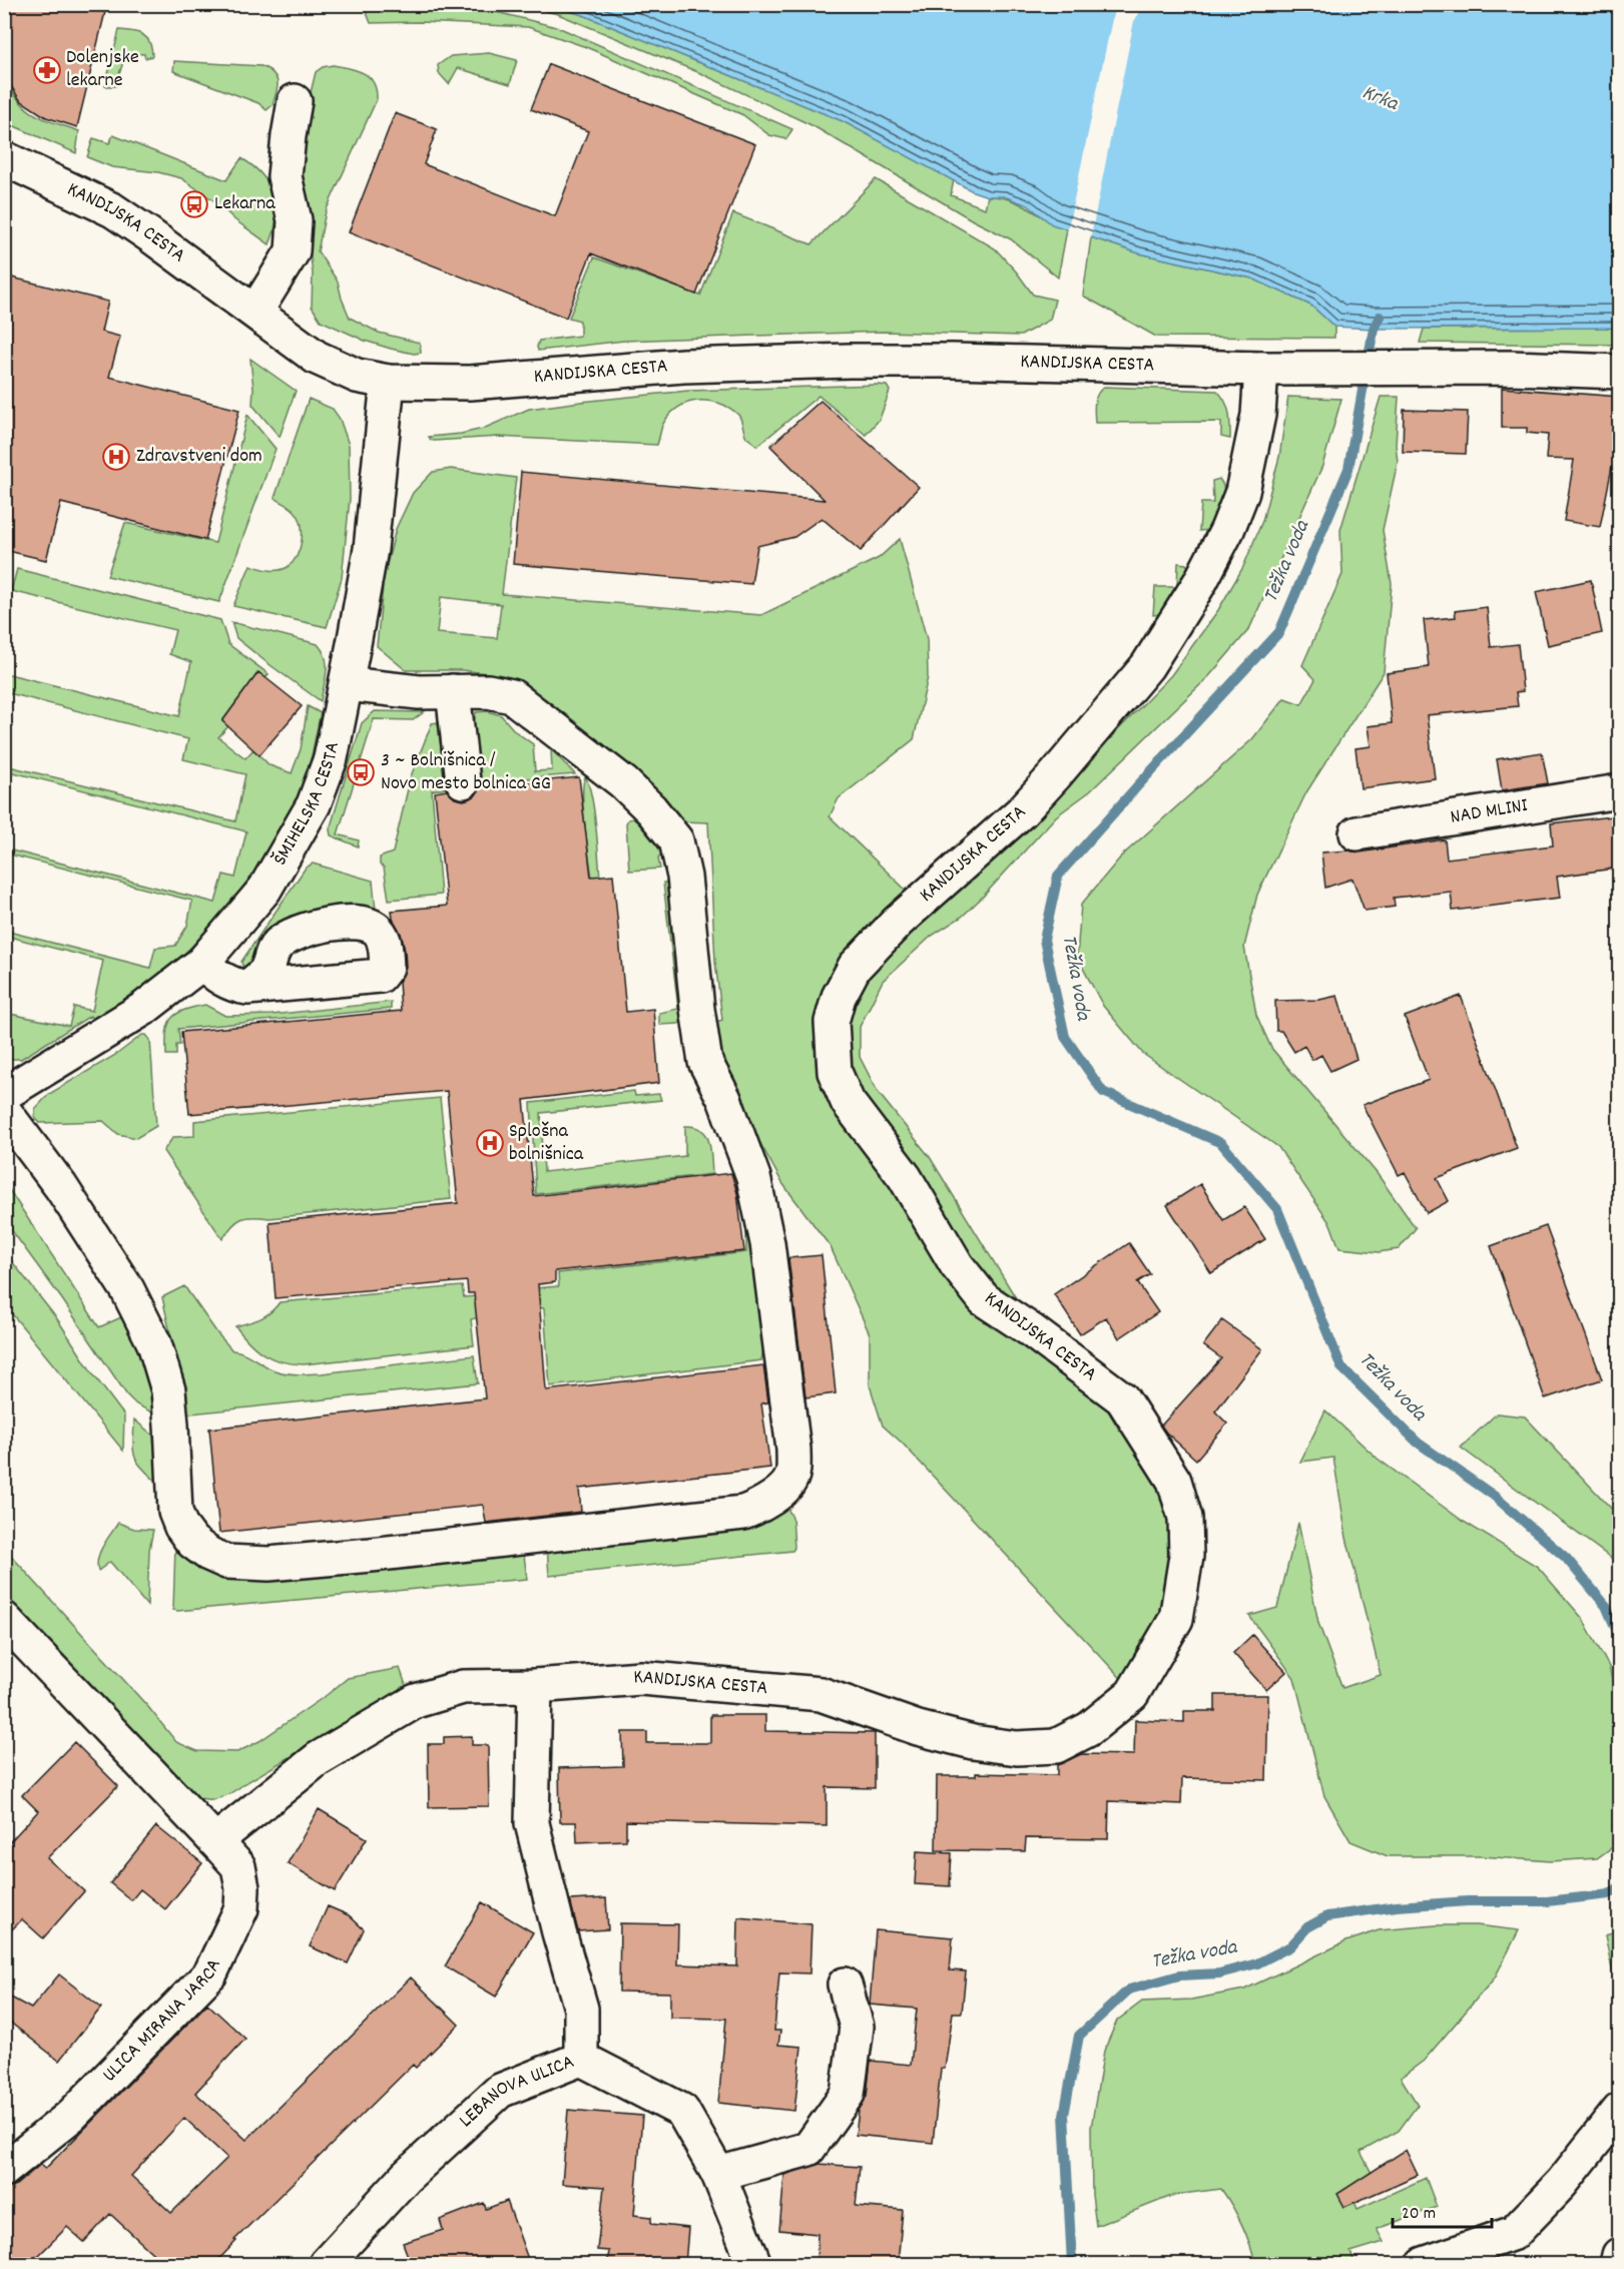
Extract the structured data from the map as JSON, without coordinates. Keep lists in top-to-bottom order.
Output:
{
  "streets": {
    "street": [
      "KANDIJSKA CESTA",
      "ŠMIHELSKA CESTA",
      "NAD MLINI",
      "ULICA MIRANA JARCA",
      "LEBANOVA ULICA"
    ]
  },
  "crossings": [
    ["KANDIJSKA CESTA", "ŠMIHELSKA CESTA"]
  ],
  "water": ["Krka", "Težka voda"],
  "places": {
    "pharmacy": ["Dolenjske lekarne"],
    "bus stop": ["Lekarna", "3 ~ Bolnišnica / Novo mesto bolnica GG"],
    "hospital": ["Zdravstveni dom", "Splošna bolnišnica"]
  },
  "scale_bar": "20 m"
}
